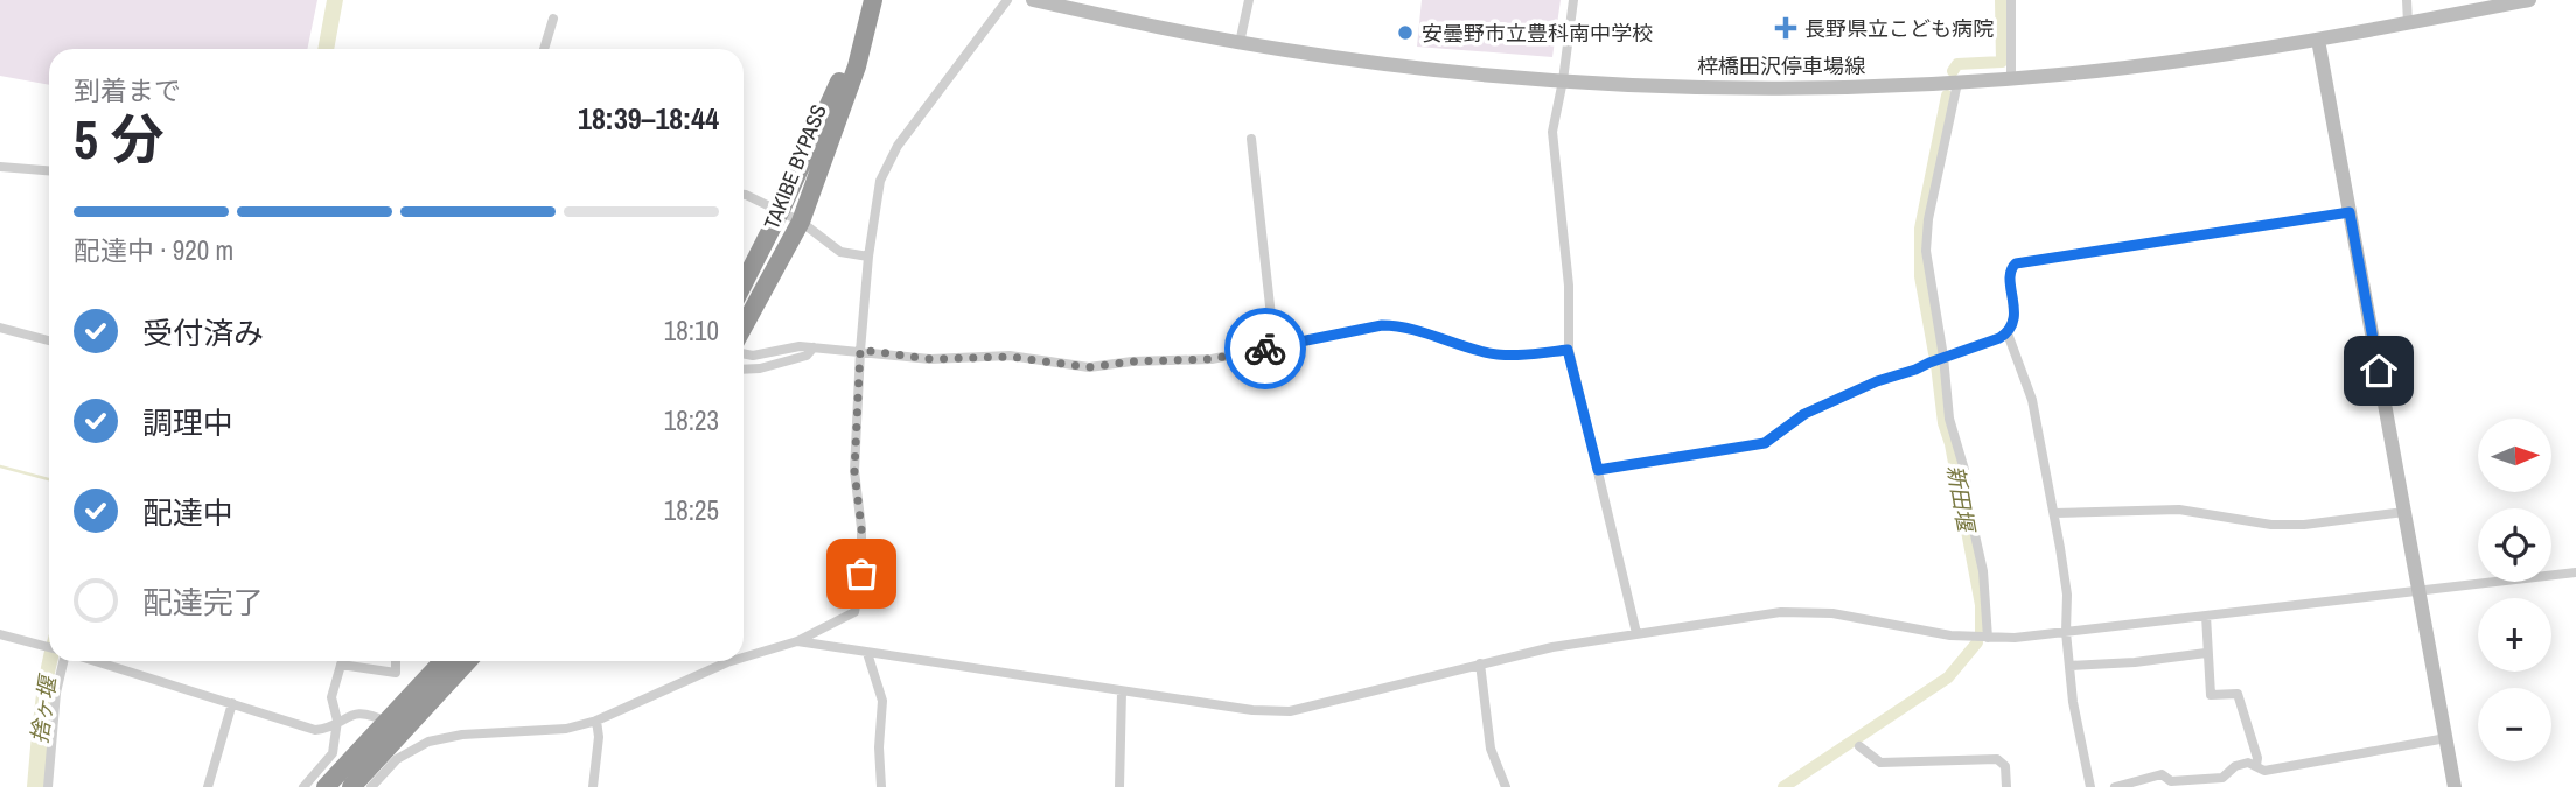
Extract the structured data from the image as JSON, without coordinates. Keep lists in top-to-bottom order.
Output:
{
  "streets": {
    "highway": ["TAKIBE BYPASS"],
    "main road": ["梓橋田沢停車場線"]
  },
  "water": ["新田堰", "捨ヶ堰"],
  "places": {
    "health": ["長野県立こども病院"],
    "other": ["安曇野市立豊科南中学校"]
  },
  "north": "right",
  "page": {
    "heading": ["5 分", "到着まで", "18:39–18:44"],
    "bar": "配達中 · 920 m",
    "list": [
      ["受付済み", "18:10"],
      ["調理中", "18:23"],
      ["配達中", "18:25"],
      "配達完了"
    ],
    "map_buttons": ["+", "−"]
  }
}
